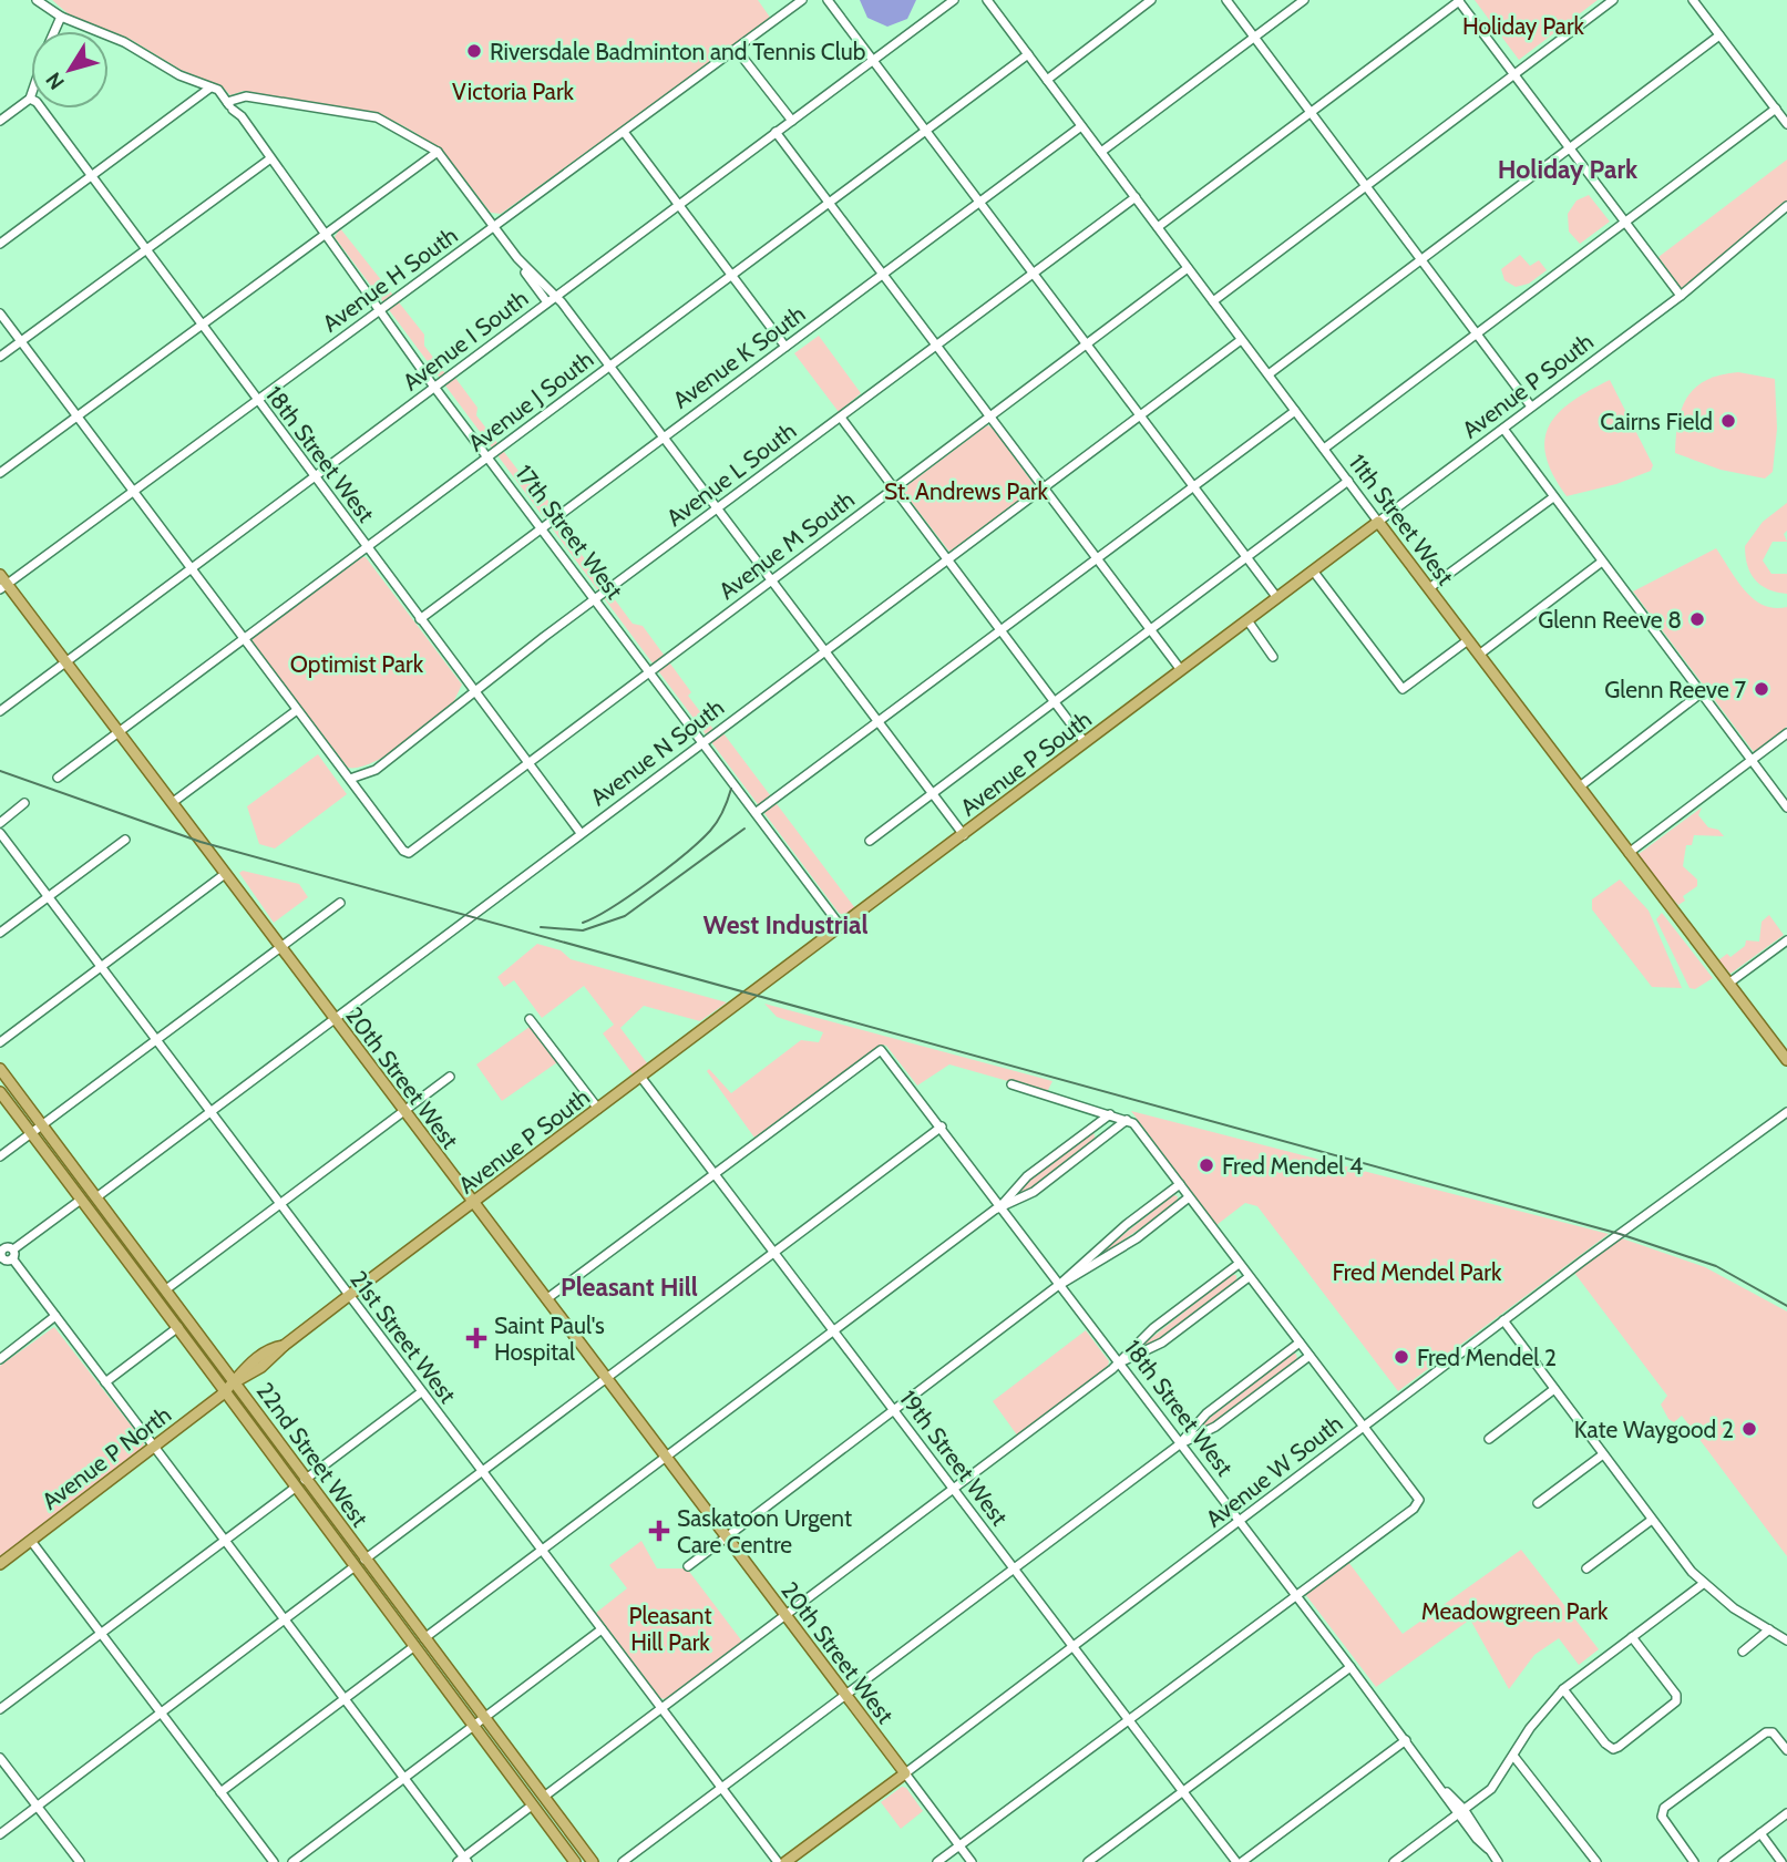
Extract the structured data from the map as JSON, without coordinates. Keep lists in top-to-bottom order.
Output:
{
  "streets": {
    "main road": [
      "Avenue P South",
      "11th Street West",
      "20th Street West",
      "22nd Street West",
      "Avenue P North",
      "Avenue W South"
    ],
    "street": [
      "Avenue H South",
      "Avenue I South",
      "Avenue K South",
      "Avenue J South",
      "18th Street West",
      "Avenue L South",
      "17th Street West",
      "Avenue M South",
      "Avenue N South",
      "21st Street West",
      "19th Street West"
    ]
  },
  "crossings": [
    ["Avenue H South", "18th Street West"],
    ["Avenue H South", "17th Street West"],
    ["Avenue H South", "20th Street West"],
    ["Avenue I South", "18th Street West"],
    ["Avenue I South", "17th Street West"],
    ["Avenue I South", "20th Street West"],
    ["Avenue K South", "18th Street West"],
    ["Avenue K South", "11th Street West"],
    ["Avenue K South", "17th Street West"],
    ["Avenue P South", "11th Street West"],
    ["Avenue P South", "17th Street West"],
    ["Avenue P South", "20th Street West"],
    ["Avenue P South", "21st Street West"],
    ["Avenue P South", "22nd Street West"],
    ["Avenue P South", "Avenue P North"],
    ["Avenue P South", "19th Street West"],
    ["Avenue J South", "18th Street West"],
    ["Avenue J South", "11th Street West"],
    ["Avenue J South", "17th Street West"],
    ["Avenue J South", "20th Street West"],
    ["18th Street West", "Avenue L South"],
    ["18th Street West", "Avenue M South"],
    ["18th Street West", "Avenue N South"],
    ["18th Street West", "19th Street West"],
    ["18th Street West", "Avenue W South"],
    ["Avenue L South", "11th Street West"],
    ["Avenue L South", "17th Street West"],
    ["Avenue L South", "Avenue M South"],
    ["11th Street West", "Avenue M South"],
    ["11th Street West", "Avenue N South"],
    ["17th Street West", "Avenue M South"],
    ["17th Street West", "Avenue N South"],
    ["Avenue N South", "20th Street West"],
    ["Avenue N South", "21st Street West"],
    ["Avenue N South", "22nd Street West"],
    ["20th Street West", "Avenue W South"],
    ["22nd Street West", "Avenue P North"],
    ["19th Street West", "Avenue W South"]
  ],
  "districts": ["Holiday Park", "West Industrial", "Pleasant Hill"],
  "parks": [
    "Holiday Park",
    "Victoria Park",
    "St. Andrews Park",
    "Optimist Park",
    "Fred Mendel Park",
    "Meadowgreen Park",
    "Pleasant Hill Park"
  ],
  "places": {
    "other": [
      "Riversdale Badminton and Tennis Club",
      "Cairns Field",
      "Glenn Reeve 8",
      "Glenn Reeve 7",
      "Fred Mendel 4",
      "Fred Mendel 2",
      "Kate Waygood 2"
    ],
    "health": ["Saint Paul's Hospital", "Saskatoon Urgent Care Centre"]
  },
  "north": "bottom left"
}
